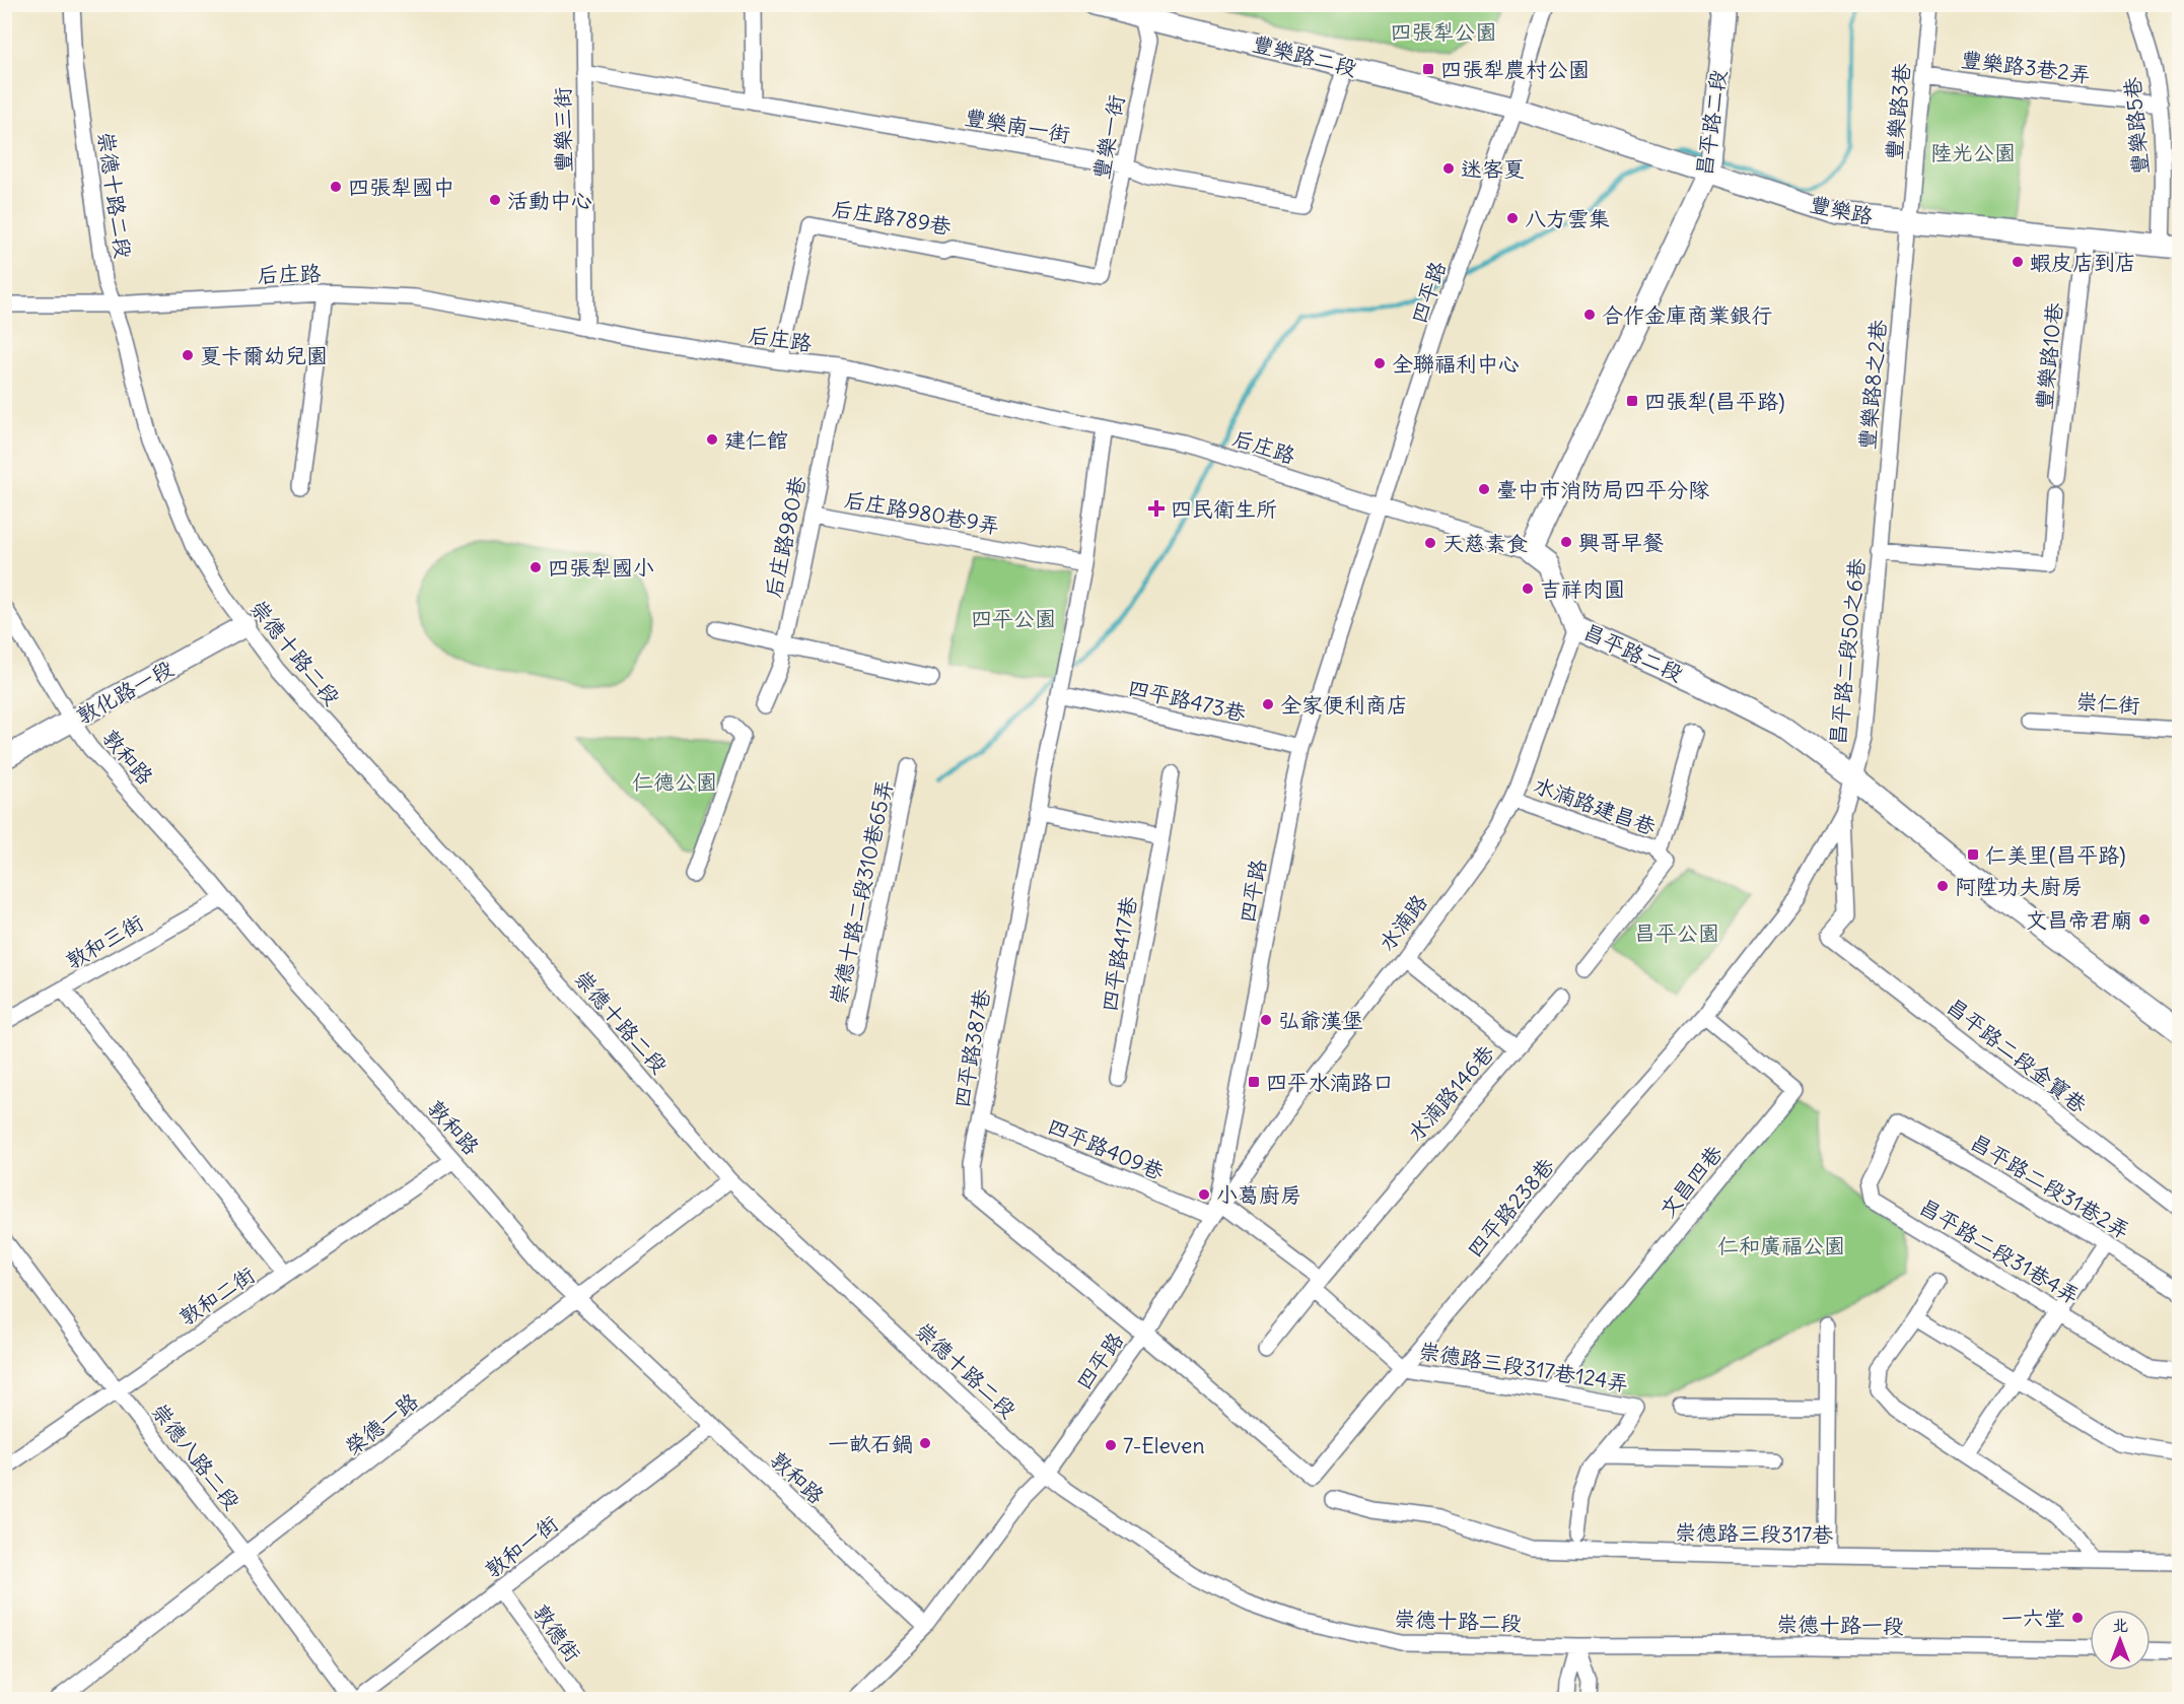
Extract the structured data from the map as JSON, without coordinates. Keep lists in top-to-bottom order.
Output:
{
  "streets": {
    "street": [
      "豐樂路二段",
      "豐樂路3巷2弄",
      "豐樂路3巷",
      "昌平路二段",
      "豐樂南一街",
      "豐樂路5巷",
      "豐樂三街",
      "豐樂一街",
      "崇德十路二段",
      "豐樂路",
      "后庄路789巷",
      "后庄路",
      "四平路",
      "豐樂路10巷",
      "豐樂路8之2巷",
      "后庄路980巷9弄",
      "后庄路980巷",
      "昌平路二段50之6巷",
      "敦化路一段",
      "四平路473巷",
      "崇仁街",
      "敦和路",
      "水湳路建昌巷",
      "崇德十路二段310巷65弄",
      "水湳路",
      "敦和三街",
      "四平路417巷",
      "四平路387巷",
      "昌平路二段金寶巷",
      "水湳路146巷",
      "四平路409巷",
      "文昌四巷",
      "昌平路二段31巷2弄",
      "四平路238巷",
      "昌平路二段31巷4弄",
      "敦和二街",
      "崇德路三段317巷124弄",
      "榮德一路",
      "崇德八路二段",
      "崇德路三段317巷",
      "敦和一街",
      "崇德十路一段",
      "敦德街"
    ]
  },
  "crossings": [
    ["豐樂路二段", "豐樂南一街"],
    ["豐樂路二段", "豐樂一街"],
    ["豐樂路二段", "豐樂路"],
    ["豐樂路二段", "四平路"],
    ["豐樂路3巷2弄", "豐樂路3巷"],
    ["豐樂路3巷2弄", "豐樂路5巷"],
    ["豐樂路3巷", "豐樂路"],
    ["豐樂路3巷", "豐樂路8之2巷"],
    ["昌平路二段", "豐樂路"],
    ["昌平路二段", "后庄路"],
    ["昌平路二段", "昌平路二段50之6巷"],
    ["昌平路二段", "水湳路"],
    ["昌平路二段", "四平路238巷"],
    ["豐樂南一街", "豐樂三街"],
    ["豐樂南一街", "豐樂一街"],
    ["豐樂路5巷", "豐樂路"],
    ["豐樂三街", "后庄路"],
    ["豐樂一街", "后庄路789巷"],
    ["崇德十路二段", "后庄路"],
    ["崇德十路二段", "四平路"],
    ["崇德十路二段", "敦化路一段"],
    ["崇德十路二段", "榮德一路"],
    ["崇德十路二段", "崇德十路一段"],
    ["豐樂路", "四平路"],
    ["豐樂路", "豐樂路10巷"],
    ["豐樂路", "豐樂路8之2巷"],
    ["后庄路789巷", "后庄路"],
    ["后庄路", "四平路"],
    ["后庄路", "后庄路980巷"],
    ["后庄路", "四平路387巷"],
    ["四平路", "四平路473巷"],
    ["四平路", "敦和路"],
    ["四平路", "水湳路"],
    ["四平路", "四平路387巷"],
    ["四平路", "四平路409巷"],
    ["四平路", "四平路238巷"],
    ["豐樂路8之2巷", "昌平路二段50之6巷"],
    ["后庄路980巷9弄", "后庄路980巷"],
    ["后庄路980巷9弄", "四平路387巷"],
    ["昌平路二段50之6巷", "四平路238巷"],
    ["敦化路一段", "敦和路"],
    ["四平路473巷", "四平路387巷"],
    ["敦和路", "敦和三街"],
    ["敦和路", "敦和二街"],
    ["敦和路", "榮德一路"],
    ["敦和路", "敦和一街"],
    ["水湳路建昌巷", "水湳路"],
    ["水湳路", "水湳路146巷"],
    ["水湳路", "四平路409巷"],
    ["四平路387巷", "四平路409巷"],
    ["四平路387巷", "四平路238巷"],
    ["昌平路二段金寶巷", "四平路238巷"],
    ["文昌四巷", "四平路238巷"],
    ["文昌四巷", "崇德路三段317巷124弄"],
    ["昌平路二段31巷2弄", "昌平路二段31巷4弄"],
    ["四平路238巷", "崇德路三段317巷124弄"],
    ["敦和二街", "崇德八路二段"],
    ["榮德一路", "崇德八路二段"],
    ["崇德八路二段", "敦和一街"],
    ["敦和一街", "敦德街"]
  ],
  "parks": [
    "四張犁公園",
    "陸光公園",
    "四平公園",
    "仁德公園",
    "昌平公園",
    "仁和廣福公園"
  ],
  "places": {
    "transit": [
      "四張犁農村公園",
      "四張犁(昌平路)",
      "仁美里(昌平路)",
      "四平水湳路口"
    ],
    "other": [
      "迷客夏",
      "四張犁國中",
      "活動中心",
      "八方雲集",
      "蝦皮店到店",
      "合作金庫商業銀行",
      "夏卡爾幼兒園",
      "全聯福利中心",
      "建仁館",
      "臺中市消防局四平分隊",
      "興哥早餐",
      "天慈素食",
      "四張犁國小",
      "吉祥肉圓",
      "全家便利商店",
      "阿陞功夫廚房",
      "文昌帝君廟",
      "弘爺漢堡",
      "小葛廚房",
      "一畝石鍋",
      "7-Eleven",
      "一六堂"
    ],
    "health": ["四民衛生所"]
  },
  "north": "top"
}
